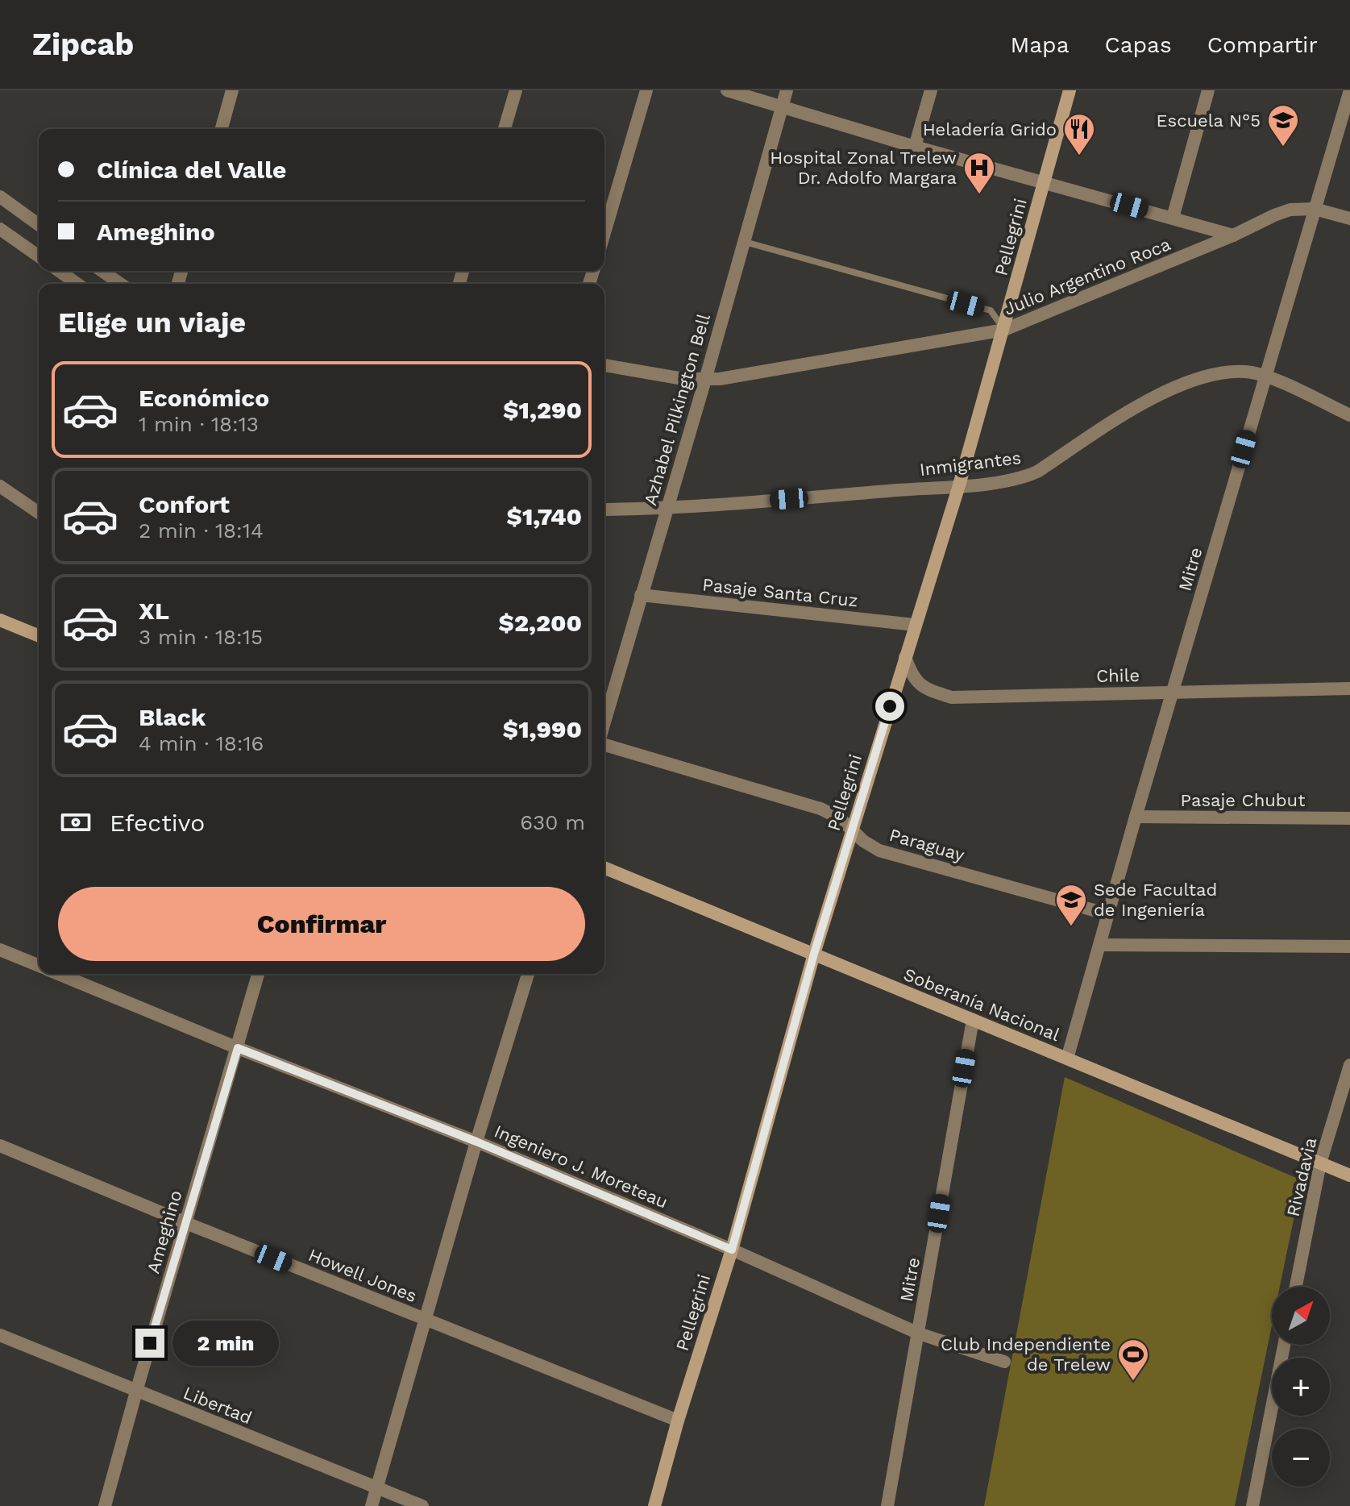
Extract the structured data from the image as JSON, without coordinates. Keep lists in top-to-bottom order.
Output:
{
  "streets": {
    "street": [
      "Pellegrini",
      "Julio Argentino Roca",
      "Azhabel Pilkington Bell",
      "Inmigrantes",
      "Mitre",
      "Pasaje Santa Cruz",
      "Chile",
      "Pasaje Chubut",
      "Paraguay",
      "Soberanía Nacional",
      "Ingeniero J. Moreteau",
      "Rivadavia",
      "Ameghino",
      "Howell Jones",
      "Libertad"
    ]
  },
  "crossings": [
    ["Pellegrini", "Julio Argentino Roca"],
    ["Pellegrini", "Inmigrantes"],
    ["Pellegrini", "Pasaje Santa Cruz"],
    ["Pellegrini", "Chile"],
    ["Pellegrini", "Paraguay"],
    ["Pellegrini", "Soberanía Nacional"],
    ["Pellegrini", "Ingeniero J. Moreteau"],
    ["Pellegrini", "Howell Jones"],
    ["Julio Argentino Roca", "Azhabel Pilkington Bell"],
    ["Julio Argentino Roca", "Mitre"],
    ["Azhabel Pilkington Bell", "Inmigrantes"],
    ["Azhabel Pilkington Bell", "Pasaje Santa Cruz"],
    ["Inmigrantes", "Mitre"],
    ["Mitre", "Chile"],
    ["Mitre", "Pasaje Chubut"],
    ["Mitre", "Paraguay"],
    ["Mitre", "Soberanía Nacional"],
    ["Mitre", "Ingeniero J. Moreteau"],
    ["Soberanía Nacional", "Rivadavia"],
    ["Ingeniero J. Moreteau", "Ameghino"],
    ["Ameghino", "Howell Jones"],
    ["Ameghino", "Libertad"]
  ],
  "places": {
    "school or university": ["Escuela N°5", "Sede Facultad de Ingeniería"],
    "restaurant": ["Heladería Grido"],
    "hospital": ["Hospital Zonal Trelew Dr. Adolfo Margara"],
    "sports": ["Club Independiente de Trelew"]
  },
  "north": "top right",
  "page": {
    "header": "Zipcab",
    "nav": ["Mapa", "Capas", "Compartir"],
    "banner": ["Clínica del Valle", "Ameghino"],
    "heading": "Elige un viaje",
    "list": [
      {
        "name": "Económico",
        "note": "1 min · 18:13",
        "value": "$1,290"
      },
      {
        "name": "Confort",
        "note": "2 min · 18:14",
        "value": "$1,740"
      },
      {
        "name": "XL",
        "note": "3 min · 18:15",
        "value": "$2,200"
      },
      {
        "name": "Black",
        "note": "4 min · 18:16",
        "value": "$1,990"
      }
    ],
    "pay": ["Efectivo", "630 m"],
    "buttons": "Confirmar",
    "map_buttons": ["+", "−"],
    "bubble": "2 min"
  }
}
